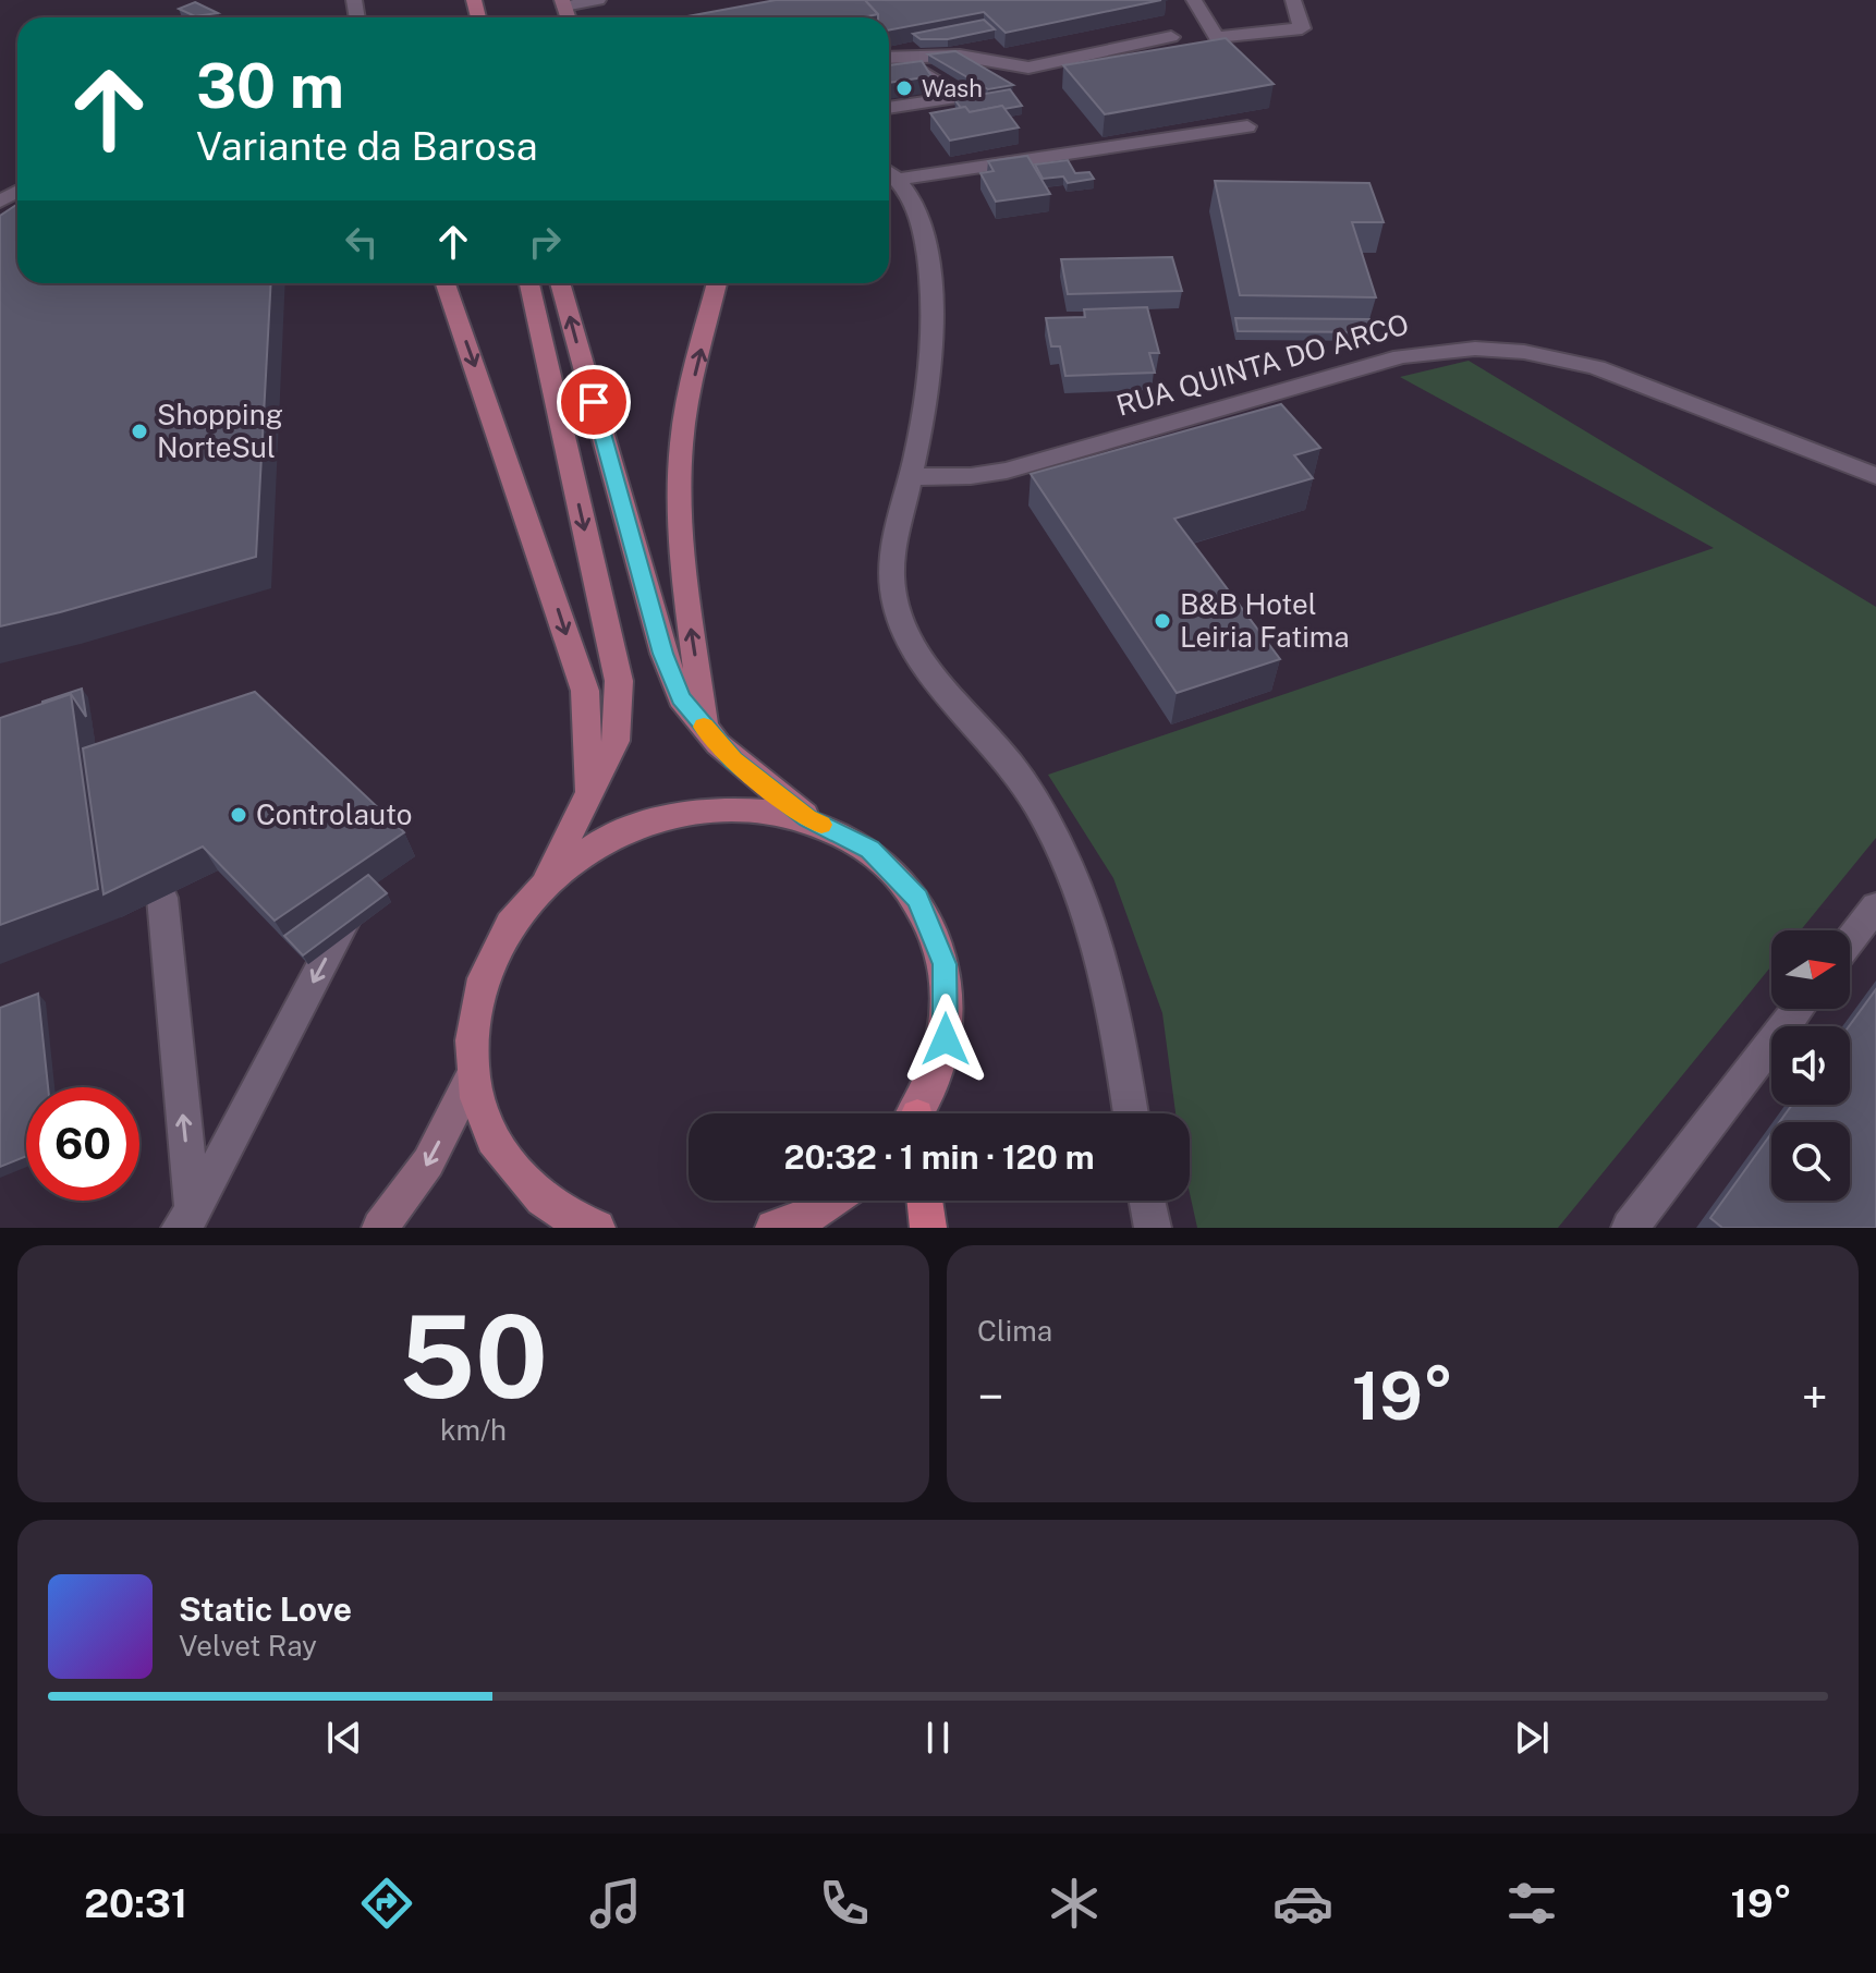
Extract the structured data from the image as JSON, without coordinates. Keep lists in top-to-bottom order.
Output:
{
  "streets": {
    "street": ["RUA QUINTA DO ARCO"]
  },
  "places": [
    "Wash",
    "Shopping NorteSul",
    "B&B Hotel Leiria Fatima",
    "Controlauto"
  ],
  "north": "right",
  "page": {
    "turn": ["30 m", "Variante da Barosa"],
    "limit": "60",
    "trip": "20:32 · 1 min · 120 m",
    "tile": [
      ["50", "km/h"],
      "Clima"
    ],
    "heat": ["−", "19°", "+"],
    "song": ["Static Love", "Velvet Ray"],
    "tabs": ["20:31", "19°"]
  }
}
